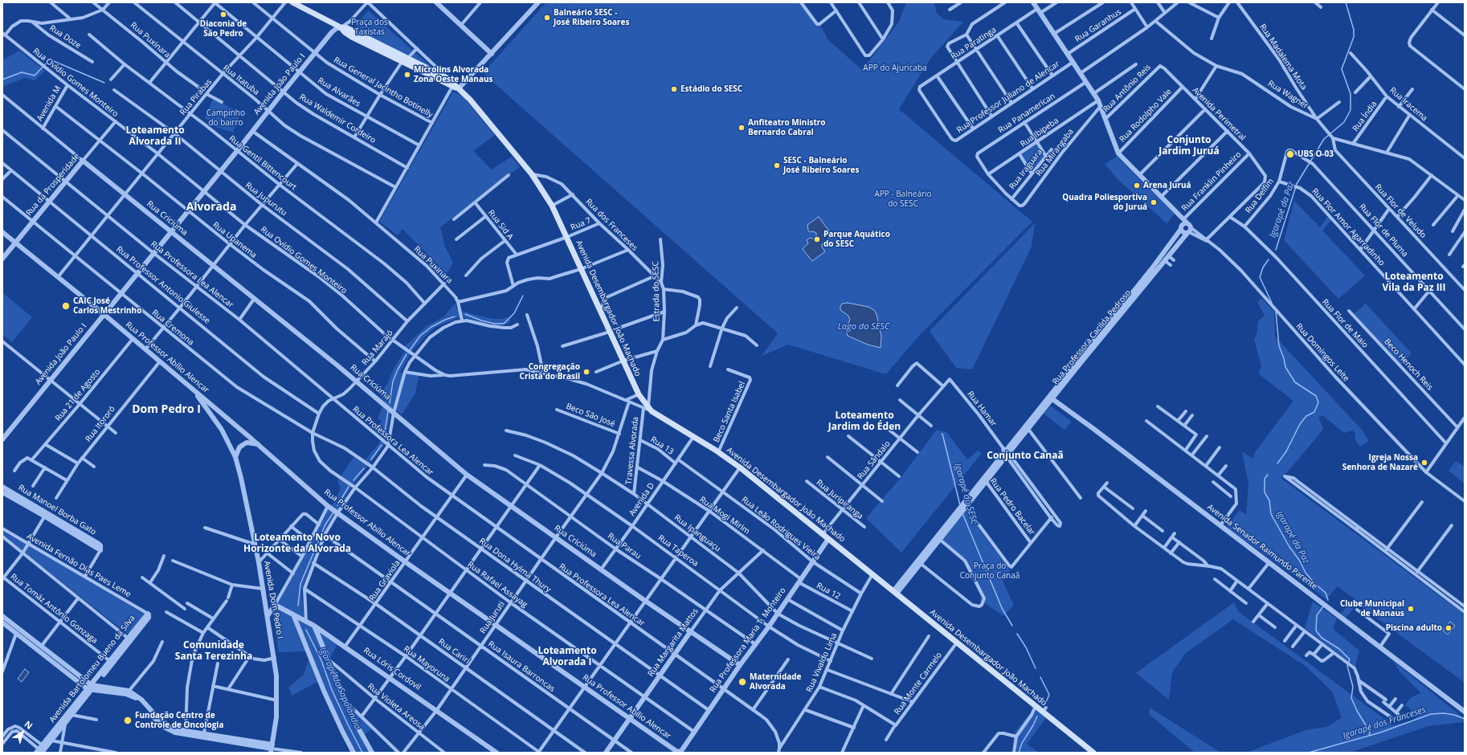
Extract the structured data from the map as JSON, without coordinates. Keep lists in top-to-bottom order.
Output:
{
  "streets": {
    "main road": ["Avenida Desembargador João Machado"],
    "street": [
      "Rua Garanhus",
      "Rua Doze",
      "Rua Puxinara",
      "Rua Paratinga",
      "Rua Madalema Mota",
      "Rua Itatuba",
      "Rua Ovídio Gomes Monteiro",
      "Avenida João Paulo I",
      "Rua General Jacintho Botinelly",
      "Rua Antônio Reis",
      "Rua Alvarães",
      "Rua Wagner",
      "Rua Pirabas",
      "Rua Professor Juliano de Alencar",
      "Avenida M",
      "Rua Iracema",
      "Rua Panamerican",
      "Avenida Perimetral",
      "Rua Rodolpho Vale",
      "Rua Índia",
      "Rua Waldemir Cordeiro",
      "Rua Ibipeba",
      "Rua Mirangaba",
      "Rua Gentil Bittencourt",
      "Rua Iraguara",
      "Rua Franklin Pinheiro",
      "Rua da Prosperidade",
      "Rua Delfim",
      "Rua Jupurutu",
      "Rua Flor de Veludo",
      "Rua Criciúma",
      "Rua 7",
      "Rua Sid A",
      "Rua dos Franceses",
      "Rua Flor Amor Agarradinho",
      "Rua Flor de Pluma",
      "Rua Upanema",
      "Rua Professora Lea Alencar",
      "Rua Professor Antonio Giulesse",
      "Estrada do SESC",
      "Rua Flor de Maio",
      "Rua Cremona",
      "Rua Professora Cacilda Pedroso",
      "Rua Marajó",
      "Rua Domingos Leite",
      "Rua Professor Abílio Alencar",
      "Beco Henoch Reis",
      "Rua 21 de Agosto",
      "Rua Hamar",
      "Beco Santa Isabel",
      "Beco São José",
      "Rua Itororó",
      "Rua 13",
      "Travessa Alvorada",
      "Rua Sândalo",
      "Avenida D",
      "Rua Juripiranga",
      "Rua Pedro Bacelar",
      "Rua Manoel Borba Gato",
      "Rua Mogi Mirim",
      "Rua Leão Rodrigues Vieira",
      "Rua Ipanguaçu",
      "Rua Parau",
      "Avenida Senador Raimundo Parente",
      "Rua Taperoa",
      "Avenida Fernão Dias Paes Leme",
      "Rua Dona Hylma Thury",
      "Rua Graviola",
      "Rua Rafael Assayag",
      "Rua 12",
      "Avenida Dom Pedro I",
      "Rua Tomáz Antônio Gonzaga",
      "Rua Juruti",
      "Rua Professora Maria T. Monteiro",
      "Rua Margarita Mattos",
      "Rua Cariri",
      "Rua Vivaldo Lima",
      "Rua Mayoruna",
      "Rua Isaura Barroncas",
      "Avenida Bartolomeu Bueno da Silva",
      "Rua Lóris Cordovil",
      "Rua Monte Carmelo",
      "Rua Violeta Areosa"
    ]
  },
  "crossings": [
    ["Rua Puxinara", "Avenida João Paulo I"],
    ["Rua Puxinara", "Rua Marajó"],
    ["Rua Paratinga", "Rua Professor Juliano de Alencar"],
    ["Rua Madalema Mota", "Rua Wagner"],
    ["Rua Itatuba", "Avenida João Paulo I"],
    ["Rua Itatuba", "Rua Pirabas"],
    ["Rua Ovídio Gomes Monteiro", "Avenida João Paulo I"],
    ["Rua Ovídio Gomes Monteiro", "Rua Pirabas"],
    ["Rua Ovídio Gomes Monteiro", "Avenida M"],
    ["Rua Ovídio Gomes Monteiro", "Rua da Prosperidade"],
    ["Rua Ovídio Gomes Monteiro", "Rua Marajó"],
    ["Avenida João Paulo I", "Rua General Jacintho Botinelly"],
    ["Avenida João Paulo I", "Rua Alvarães"],
    ["Avenida João Paulo I", "Rua Waldemir Cordeiro"],
    ["Avenida João Paulo I", "Rua Gentil Bittencourt"],
    ["Avenida João Paulo I", "Rua Jupurutu"],
    ["Avenida João Paulo I", "Rua Criciúma"],
    ["Avenida João Paulo I", "Rua Upanema"],
    ["Avenida João Paulo I", "Rua Professora Lea Alencar"],
    ["Avenida João Paulo I", "Rua Professor Antonio Giulesse"],
    ["Avenida João Paulo I", "Avenida Desembargador João Machado"],
    ["Avenida João Paulo I", "Rua Cremona"],
    ["Avenida João Paulo I", "Rua Professor Abílio Alencar"],
    ["Rua General Jacintho Botinelly", "Rua Pirabas"],
    ["Rua Antônio Reis", "Avenida Perimetral"],
    ["Rua Alvarães", "Rua Pirabas"],
    ["Rua Wagner", "Rua Flor de Veludo"],
    ["Rua Pirabas", "Rua Waldemir Cordeiro"],
    ["Rua Pirabas", "Rua Gentil Bittencourt"],
    ["Rua Pirabas", "Rua Jupurutu"],
    ["Rua Pirabas", "Rua Criciúma"],
    ["Rua Pirabas", "Rua Upanema"],
    ["Rua Pirabas", "Rua Professora Lea Alencar"],
    ["Rua Pirabas", "Rua Professor Antonio Giulesse"],
    ["Rua Pirabas", "Rua Cremona"],
    ["Rua Pirabas", "Rua Professor Abílio Alencar"],
    ["Avenida M", "Rua Criciúma"],
    ["Avenida M", "Rua Upanema"],
    ["Rua Iracema", "Rua Índia"],
    ["Rua Panamerican", "Rua Ibipeba"],
    ["Avenida Perimetral", "Rua Rodolpho Vale"],
    ["Avenida Perimetral", "Rua Franklin Pinheiro"],
    ["Avenida Perimetral", "Rua Flor de Maio"],
    ["Rua Mirangaba", "Rua Iraguara"],
    ["Rua Gentil Bittencourt", "Rua Marajó"],
    ["Rua da Prosperidade", "Rua Criciúma"],
    ["Rua da Prosperidade", "Rua Upanema"],
    ["Rua da Prosperidade", "Rua Professora Lea Alencar"],
    ["Rua da Prosperidade", "Rua Professor Antonio Giulesse"],
    ["Rua da Prosperidade", "Rua Cremona"],
    ["Rua da Prosperidade", "Rua Professor Abílio Alencar"],
    ["Rua Delfim", "Rua Flor Amor Agarradinho"],
    ["Rua Delfim", "Rua Flor de Pluma"],
    ["Rua Delfim", "Rua Flor de Maio"],
    ["Rua Jupurutu", "Rua Marajó"],
    ["Rua Criciúma", "Rua Marajó"],
    ["Rua Criciúma", "Avenida D"],
    ["Rua Criciúma", "Rua Graviola"],
    ["Rua Criciúma", "Rua Juruti"],
    ["Rua Criciúma", "Rua Professora Maria T. Monteiro"],
    ["Rua Criciúma", "Rua Margarita Mattos"],
    ["Rua 7", "Rua Sid A"],
    ["Rua 7", "Rua dos Franceses"],
    ["Rua 7", "Avenida Desembargador João Machado"],
    ["Rua dos Franceses", "Estrada do SESC"],
    ["Rua dos Franceses", "Avenida Desembargador João Machado"],
    ["Rua Upanema", "Rua Marajó"],
    ["Rua Professora Lea Alencar", "Rua Marajó"],
    ["Rua Professora Lea Alencar", "Rua Graviola"],
    ["Rua Professora Lea Alencar", "Rua Juruti"],
    ["Rua Professora Lea Alencar", "Rua Professora Maria T. Monteiro"],
    ["Rua Professora Lea Alencar", "Rua Margarita Mattos"],
    ["Rua Professora Lea Alencar", "Rua Vivaldo Lima"],
    ["Rua Professor Antonio Giulesse", "Rua Marajó"],
    ["Estrada do SESC", "Avenida Desembargador João Machado"],
    ["Avenida Desembargador João Machado", "Rua Professora Cacilda Pedroso"],
    ["Avenida Desembargador João Machado", "Beco Santa Isabel"],
    ["Avenida Desembargador João Machado", "Travessa Alvorada"],
    ["Avenida Desembargador João Machado", "Rua Sândalo"],
    ["Avenida Desembargador João Machado", "Avenida D"],
    ["Avenida Desembargador João Machado", "Rua Professora Maria T. Monteiro"],
    ["Avenida Desembargador João Machado", "Rua Vivaldo Lima"],
    ["Avenida Desembargador João Machado", "Rua Monte Carmelo"],
    ["Rua Cremona", "Rua Marajó"],
    ["Rua Cremona", "Rua Dona Hylma Thury"],
    ["Rua Cremona", "Rua Rafael Assayag"],
    ["Rua Professora Cacilda Pedroso", "Rua Domingos Leite"],
    ["Rua Professora Cacilda Pedroso", "Rua Hamar"],
    ["Rua Professora Cacilda Pedroso", "Rua Pedro Bacelar"],
    ["Rua Professora Cacilda Pedroso", "Avenida Senador Raimundo Parente"],
    ["Rua Marajó", "Rua Dona Hylma Thury"],
    ["Rua Marajó", "Rua Rafael Assayag"],
    ["Rua Professor Abílio Alencar", "Rua 21 de Agosto"],
    ["Rua Professor Abílio Alencar", "Rua Itororó"],
    ["Rua Professor Abílio Alencar", "Rua Graviola"],
    ["Rua Professor Abílio Alencar", "Avenida Dom Pedro I"],
    ["Rua Professor Abílio Alencar", "Rua Juruti"],
    ["Rua Professor Abílio Alencar", "Rua Professora Maria T. Monteiro"],
    ["Rua Professor Abílio Alencar", "Rua Margarita Mattos"],
    ["Rua Hamar", "Rua Sândalo"],
    ["Beco São José", "Rua Juruti"],
    ["Rua 13", "Travessa Alvorada"],
    ["Rua 13", "Avenida D"],
    ["Travessa Alvorada", "Rua Mogi Mirim"],
    ["Travessa Alvorada", "Rua Ipanguaçu"],
    ["Rua Sândalo", "Rua Juripiranga"],
    ["Avenida D", "Rua Mogi Mirim"],
    ["Avenida D", "Rua Leão Rodrigues Vieira"],
    ["Avenida D", "Rua Ipanguaçu"],
    ["Avenida D", "Rua Parau"],
    ["Avenida D", "Rua Taperoa"],
    ["Rua Mogi Mirim", "Rua 12"],
    ["Rua Mogi Mirim", "Rua Professora Maria T. Monteiro"],
    ["Rua Mogi Mirim", "Rua Margarita Mattos"],
    ["Rua Leão Rodrigues Vieira", "Rua Professora Maria T. Monteiro"],
    ["Rua Leão Rodrigues Vieira", "Rua Vivaldo Lima"],
    ["Rua Ipanguaçu", "Rua Juruti"],
    ["Rua Ipanguaçu", "Rua Professora Maria T. Monteiro"],
    ["Rua Ipanguaçu", "Rua Margarita Mattos"],
    ["Rua Ipanguaçu", "Rua Vivaldo Lima"],
    ["Rua Parau", "Rua Juruti"],
    ["Rua Parau", "Rua Professora Maria T. Monteiro"],
    ["Rua Parau", "Rua Margarita Mattos"],
    ["Rua Taperoa", "Rua Juruti"],
    ["Rua Taperoa", "Rua Professora Maria T. Monteiro"],
    ["Rua Taperoa", "Rua Margarita Mattos"],
    ["Rua Taperoa", "Rua Vivaldo Lima"],
    ["Avenida Fernão Dias Paes Leme", "Avenida Bartolomeu Bueno da Silva"],
    ["Rua Dona Hylma Thury", "Rua Graviola"],
    ["Rua Dona Hylma Thury", "Rua Rafael Assayag"],
    ["Rua Dona Hylma Thury", "Rua Juruti"],
    ["Rua Dona Hylma Thury", "Rua Professora Maria T. Monteiro"],
    ["Rua Dona Hylma Thury", "Rua Margarita Mattos"],
    ["Rua Graviola", "Rua Rafael Assayag"],
    ["Rua Graviola", "Rua Cariri"],
    ["Rua Graviola", "Rua Mayoruna"],
    ["Rua Graviola", "Rua Isaura Barroncas"],
    ["Rua Graviola", "Rua Lóris Cordovil"],
    ["Rua Rafael Assayag", "Rua Juruti"],
    ["Rua Rafael Assayag", "Rua Professora Maria T. Monteiro"],
    ["Rua Rafael Assayag", "Rua Margarita Mattos"],
    ["Rua 12", "Rua Professora Maria T. Monteiro"],
    ["Rua 12", "Rua Vivaldo Lima"],
    ["Rua Tomáz Antônio Gonzaga", "Avenida Bartolomeu Bueno da Silva"],
    ["Rua Juruti", "Rua Cariri"],
    ["Rua Juruti", "Rua Mayoruna"],
    ["Rua Juruti", "Rua Isaura Barroncas"],
    ["Rua Juruti", "Rua Lóris Cordovil"],
    ["Rua Juruti", "Rua Violeta Areosa"],
    ["Rua Margarita Mattos", "Rua Isaura Barroncas"],
    ["Rua Vivaldo Lima", "Rua Monte Carmelo"]
  ],
  "districts": [
    "Loteamento Alvorada II",
    "Conjunto Jardim Juruá",
    "Alvorada",
    "Loteamento Vila da Paz III",
    "Dom Pedro I",
    "Loteamento Jardim do Éden",
    "Conjunto Canaã",
    "Loteamento Novo Horizonte da Alvorada",
    "Comunidade Santa Terezinha",
    "Loteamento Alvorada I"
  ],
  "water": [
    "Igarapé da Paz",
    "Lago do SESC",
    "Igarapé do SESC",
    "Igarapé da Sapolândia",
    "Igarapé dos Franceses"
  ],
  "parks": [
    "Praça dos Taxistas",
    "APP do Ajuricaba",
    "Campinho do bairro",
    "APP - Balneário do SESC",
    "Praça do Conjunto Canaã"
  ],
  "places": [
    "Diaconia de São Pedro",
    "Balneário SESC - José Ribeiro Soares",
    "Microlins Alvorada Zona Oeste Manaus",
    "Estádio do SESC",
    "Anfiteatro Ministro Bernardo Cabral",
    "UBS O-03",
    "SESC - Balneário José Ribeiro Soares",
    "Arena Juruá",
    "Quadra Poliesportiva do Juruá",
    "Parque Aquático do SESC",
    "CAIC José Carlos Mestrinho",
    "Congregação Cristã do Brasil",
    "Igreja Nossa Senhora de Nazaré",
    "Clube Municipal de Manaus",
    "Piscina adulto",
    "Maternidade Alvorada",
    "Fundação Centro de Controle de Oncologia"
  ],
  "north": "top right"
}
